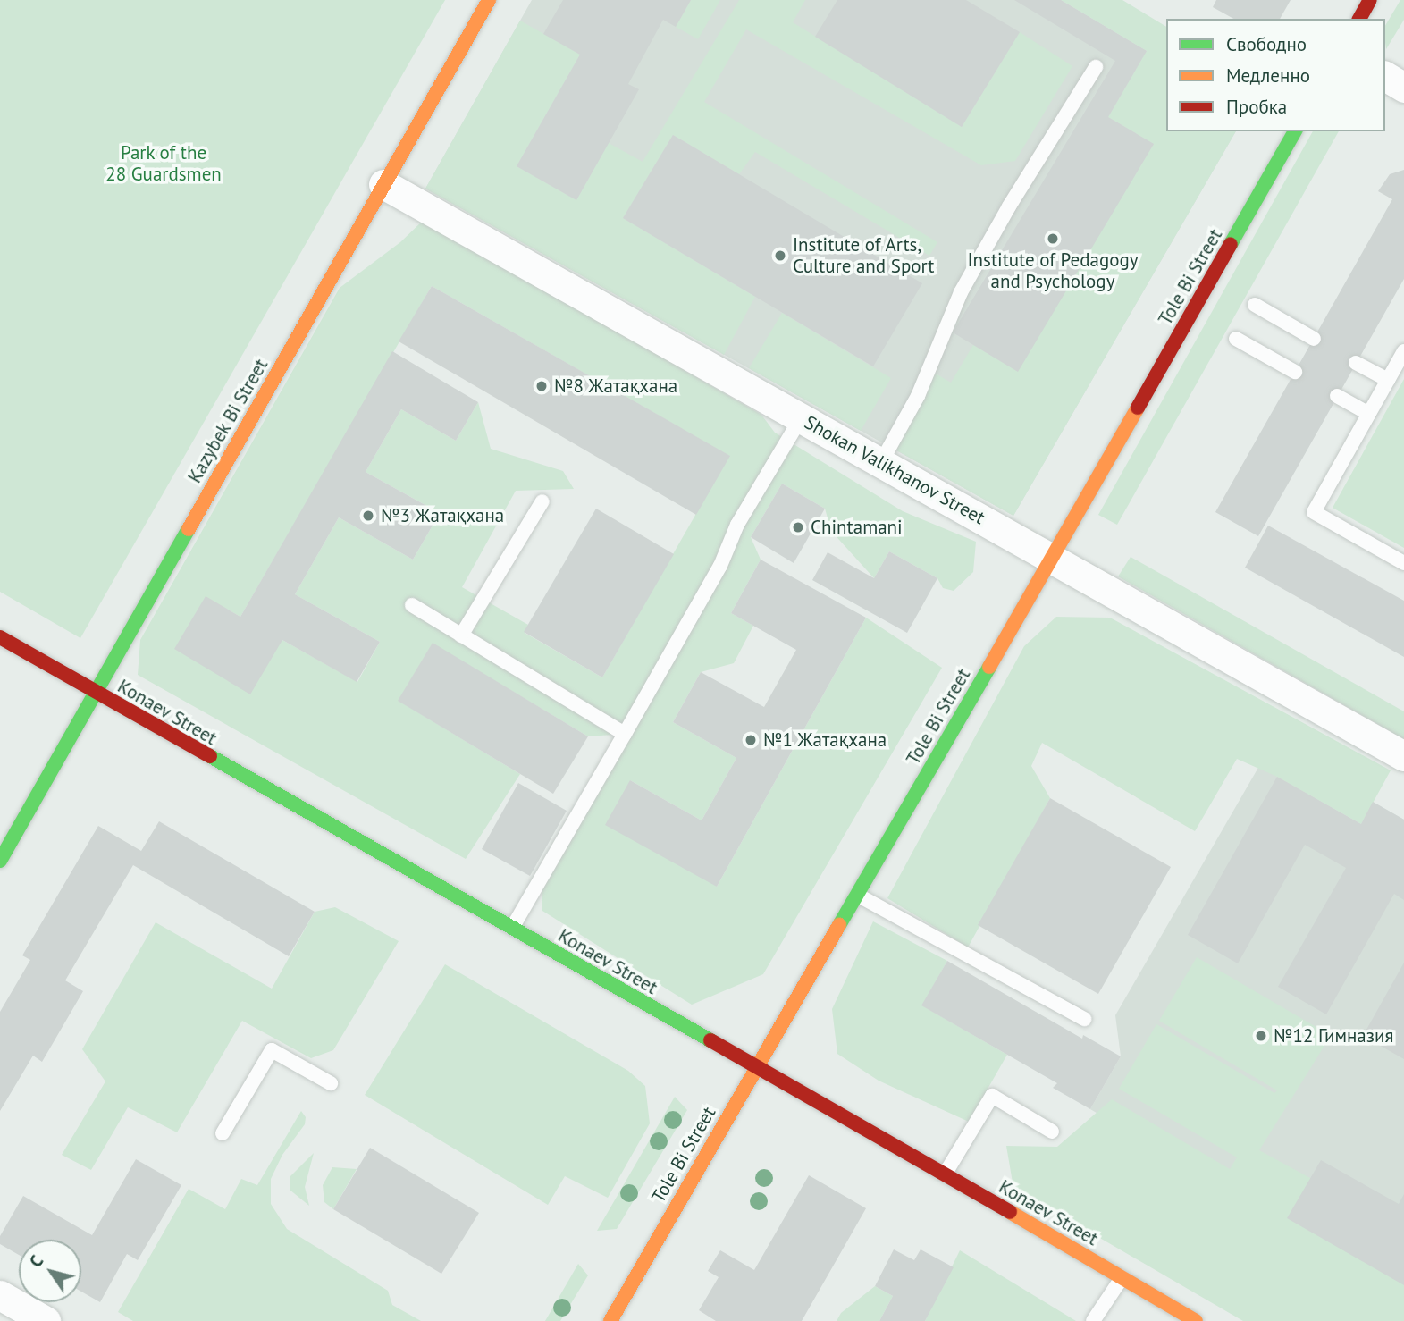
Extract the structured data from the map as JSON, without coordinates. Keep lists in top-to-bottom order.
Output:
{
  "streets": {
    "street": [
      "Tole Bi Street",
      "Kazybek Bi Street",
      "Shokan Valikhanov Street",
      "Konaev Street"
    ]
  },
  "crossings": [
    ["Tole Bi Street", "Shokan Valikhanov Street"],
    ["Tole Bi Street", "Konaev Street"],
    ["Kazybek Bi Street", "Shokan Valikhanov Street"],
    ["Kazybek Bi Street", "Konaev Street"]
  ],
  "parks": ["Park of the 28 Guardsmen"],
  "places": [
    "Institute of Pedagogy and Psychology",
    "Institute of Arts, Culture and Sport",
    "№8 Жатақхана",
    "№3 Жатақхана",
    "Chintamani",
    "№1 Жатақхана",
    "№12 Гимназия"
  ],
  "legend": ["Свободно", "Медленно", "Пробка"],
  "north": "top left"
}
